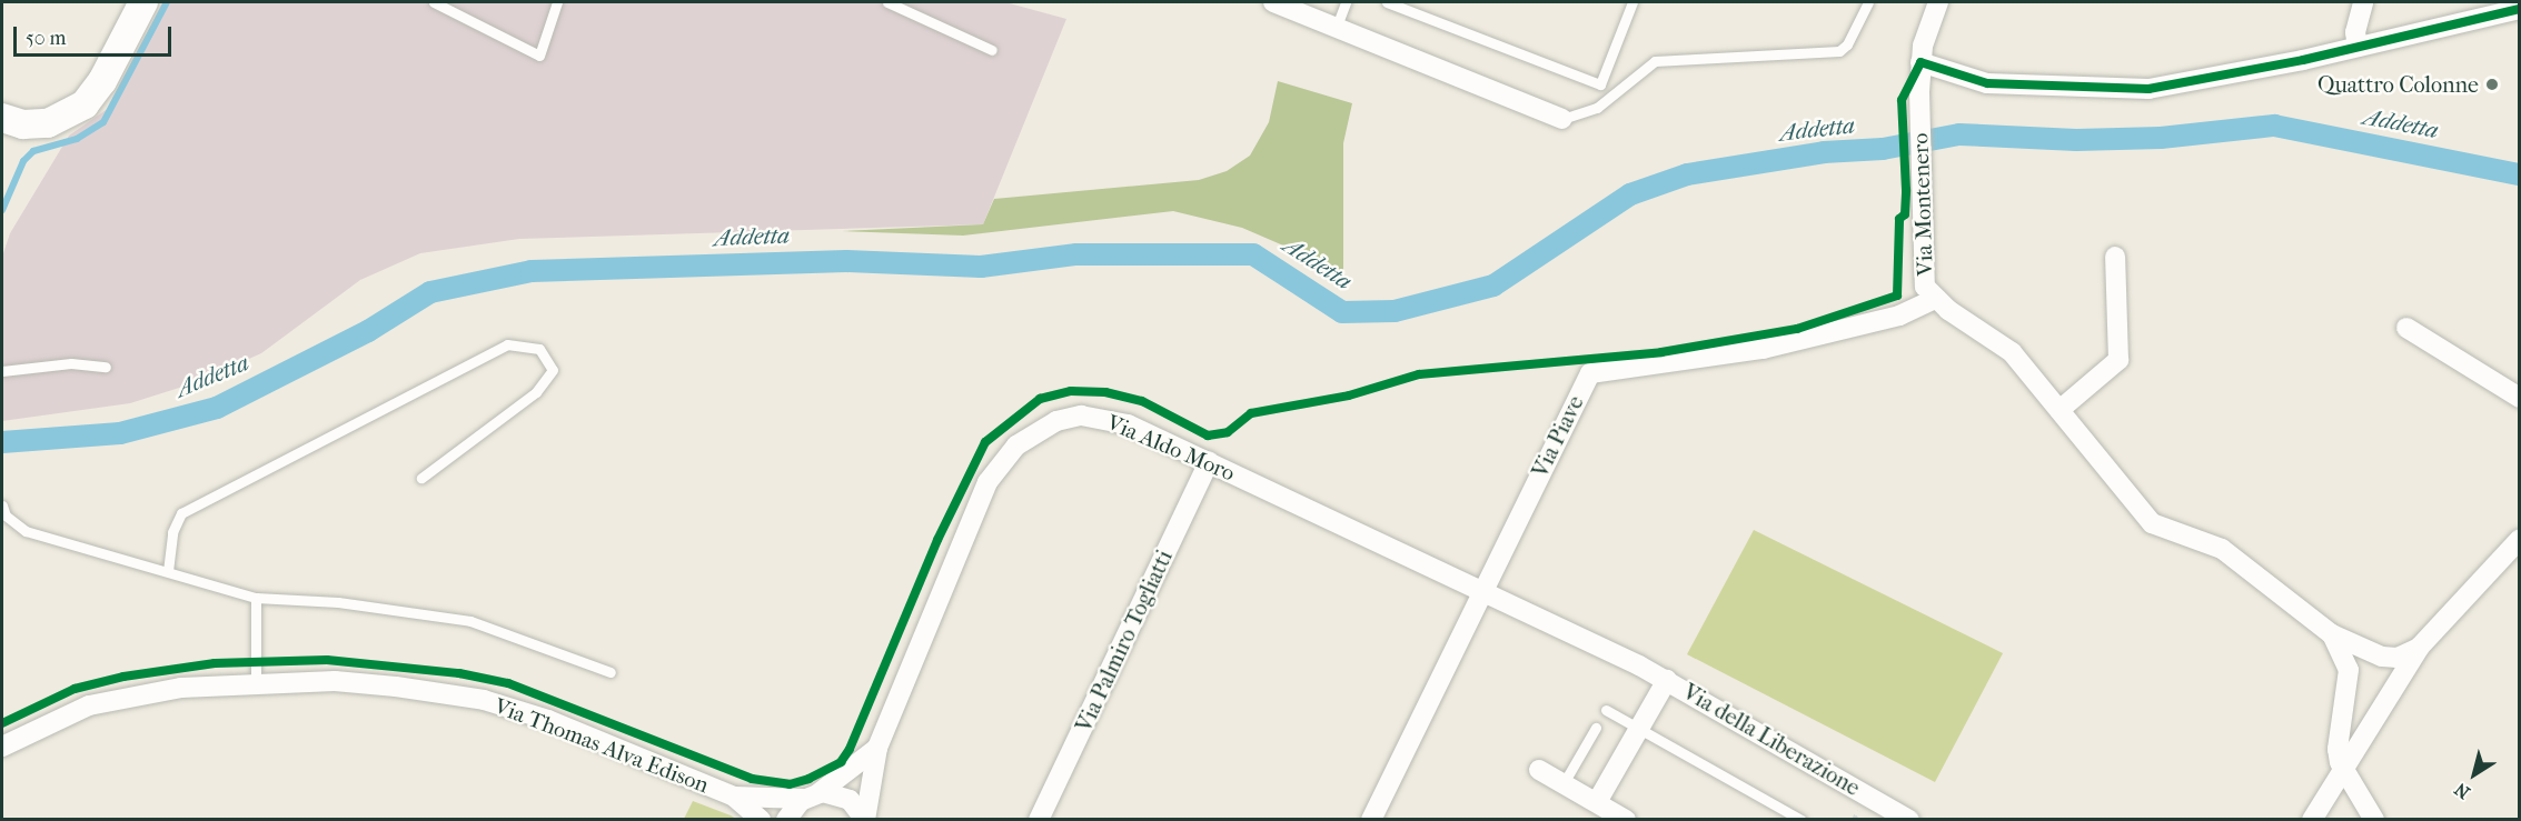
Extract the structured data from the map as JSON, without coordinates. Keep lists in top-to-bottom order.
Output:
{
  "streets": {
    "street": [
      "Via Montenero",
      "Via Piave",
      "Via Aldo Moro",
      "Via Palmiro Togliatti",
      "Via della Liberazione",
      "Via Thomas Alva Edison"
    ]
  },
  "crossings": [
    ["Via Montenero", "Via Piave"],
    ["Via Piave", "Via Aldo Moro"],
    ["Via Piave", "Via della Liberazione"],
    ["Via Aldo Moro", "Via Palmiro Togliatti"],
    ["Via Aldo Moro", "Via della Liberazione"],
    ["Via Aldo Moro", "Via Thomas Alva Edison"]
  ],
  "water": ["Addetta"],
  "places": ["Quattro Colonne"],
  "scale_bar": "50 m",
  "north": "bottom left"
}
